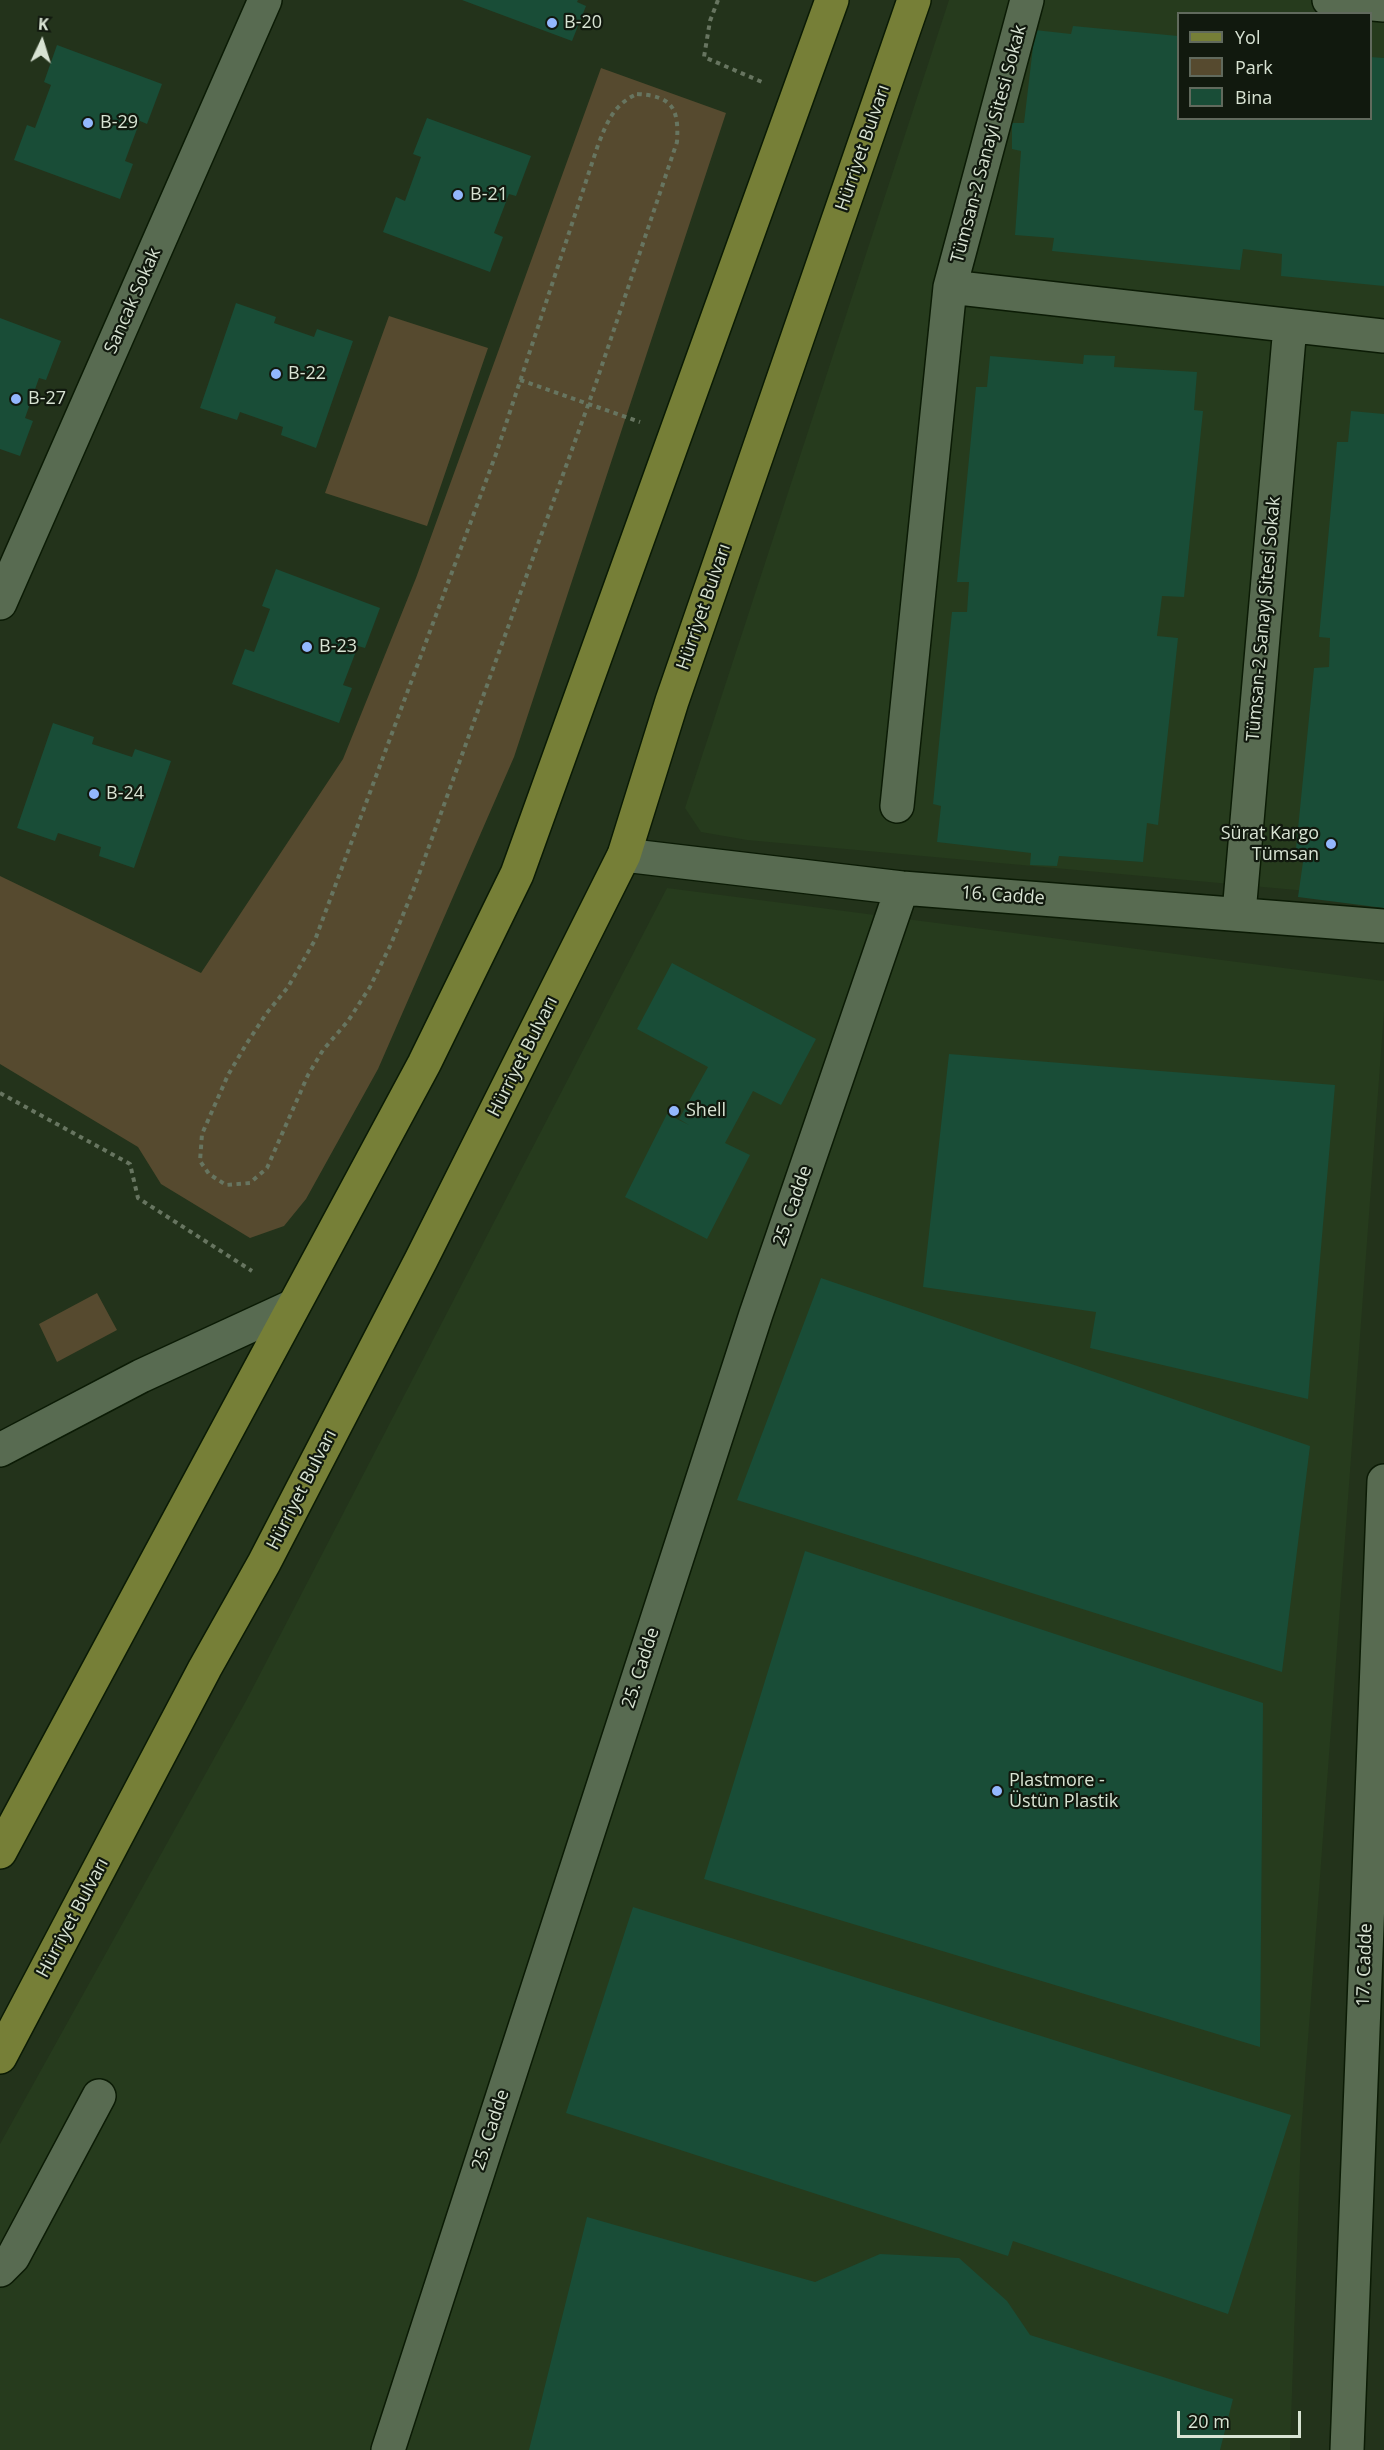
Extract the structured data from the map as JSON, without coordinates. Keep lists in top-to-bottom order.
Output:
{
  "streets": {
    "main road": ["Hürriyet Bulvarı"],
    "street": [
      "Tümsan-2 Sanayi Sitesi Sokak",
      "Sancak Sokak",
      "16. Cadde",
      "25. Cadde",
      "17. Cadde"
    ]
  },
  "crossings": [
    ["Tümsan-2 Sanayi Sitesi Sokak", "16. Cadde"],
    ["Hürriyet Bulvarı", "16. Cadde"],
    ["16. Cadde", "25. Cadde"]
  ],
  "places": [
    "B-20",
    "B-29",
    "B-21",
    "B-22",
    "B-27",
    "B-23",
    "B-24",
    "Sürat Kargo Tümsan",
    "Shell",
    "Plastmore - Üstün Plastik"
  ],
  "legend": ["Yol", "Park", "Bina"],
  "scale_bar": "20 m",
  "north": "top"
}
